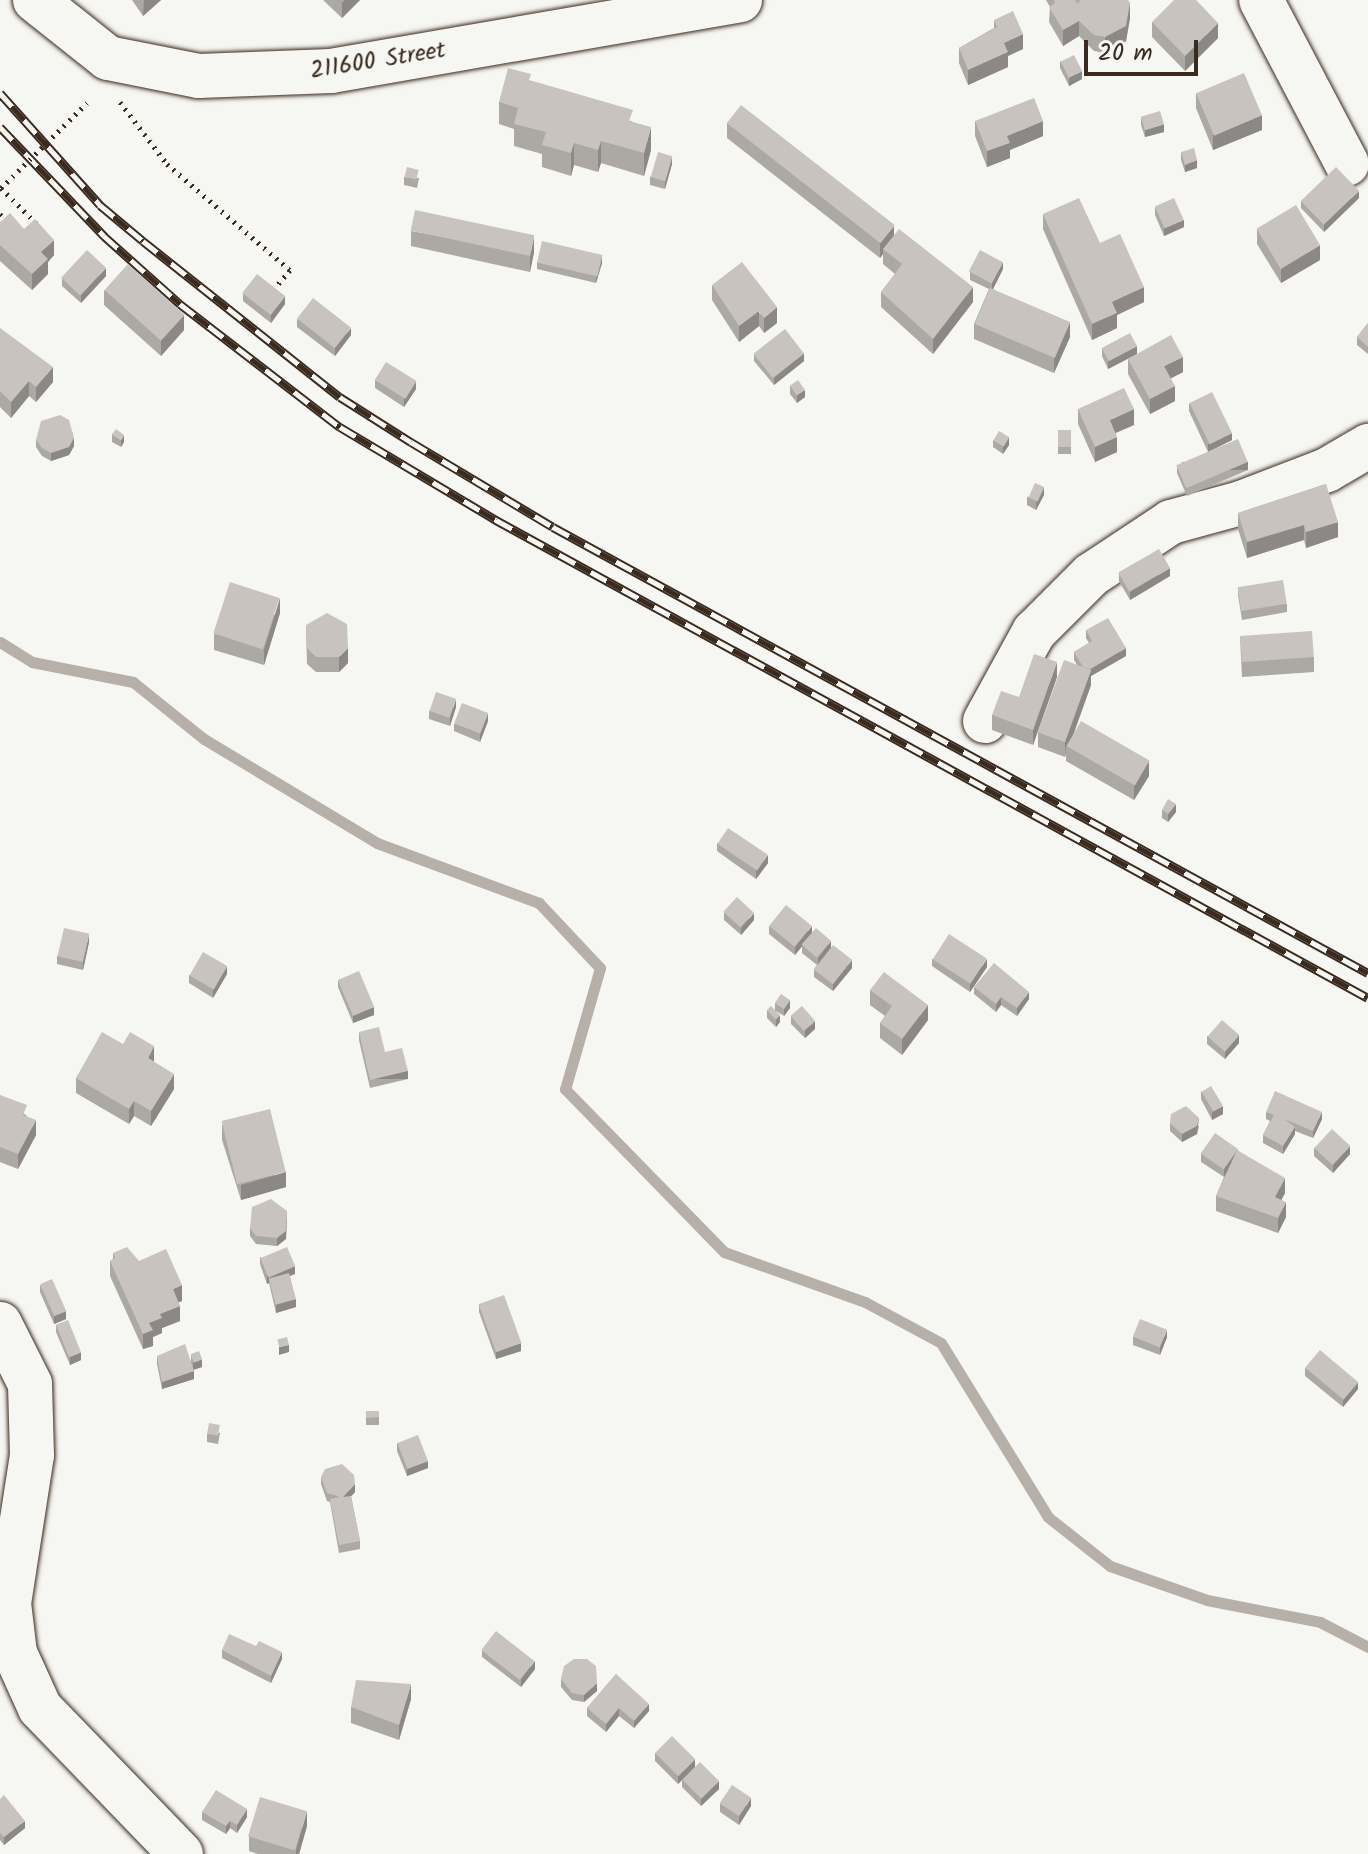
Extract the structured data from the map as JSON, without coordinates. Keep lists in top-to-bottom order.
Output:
{
  "streets": {
    "street": ["211600 Street"]
  },
  "scale_bar": "20 m"
}
